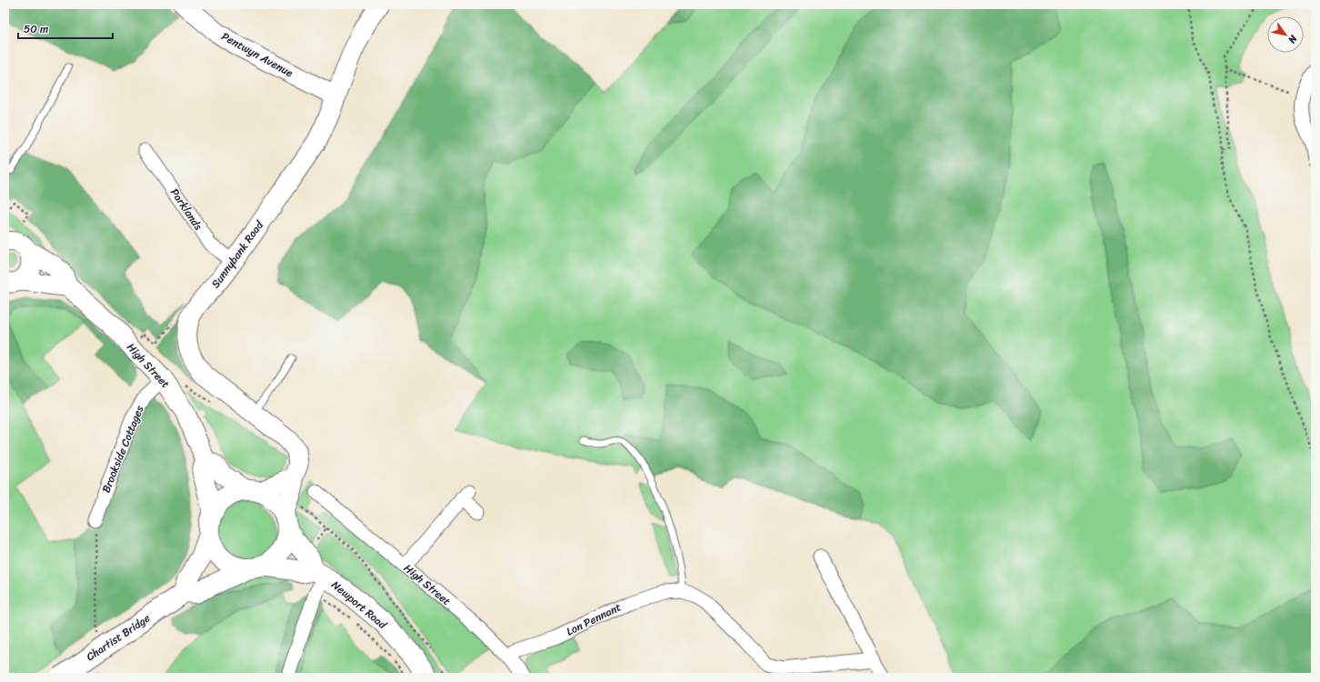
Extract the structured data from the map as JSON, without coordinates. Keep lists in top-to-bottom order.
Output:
{
  "streets": {
    "main road": ["Newport Road", "Chartist Bridge"],
    "street": [
      "Pentwyn Avenue",
      "Parklands",
      "Sunnybank Road",
      "High Street",
      "Brookside Cottages",
      "Lon Pennant"
    ]
  },
  "crossings": [
    ["Pentwyn Avenue", "Sunnybank Road"],
    ["Parklands", "Sunnybank Road"],
    ["Sunnybank Road", "High Street"],
    ["Sunnybank Road", "Newport Road"],
    ["High Street", "Brookside Cottages"],
    ["High Street", "Newport Road"],
    ["High Street", "Lon Pennant"]
  ],
  "scale_bar": "50 m",
  "north": "bottom right"
}
